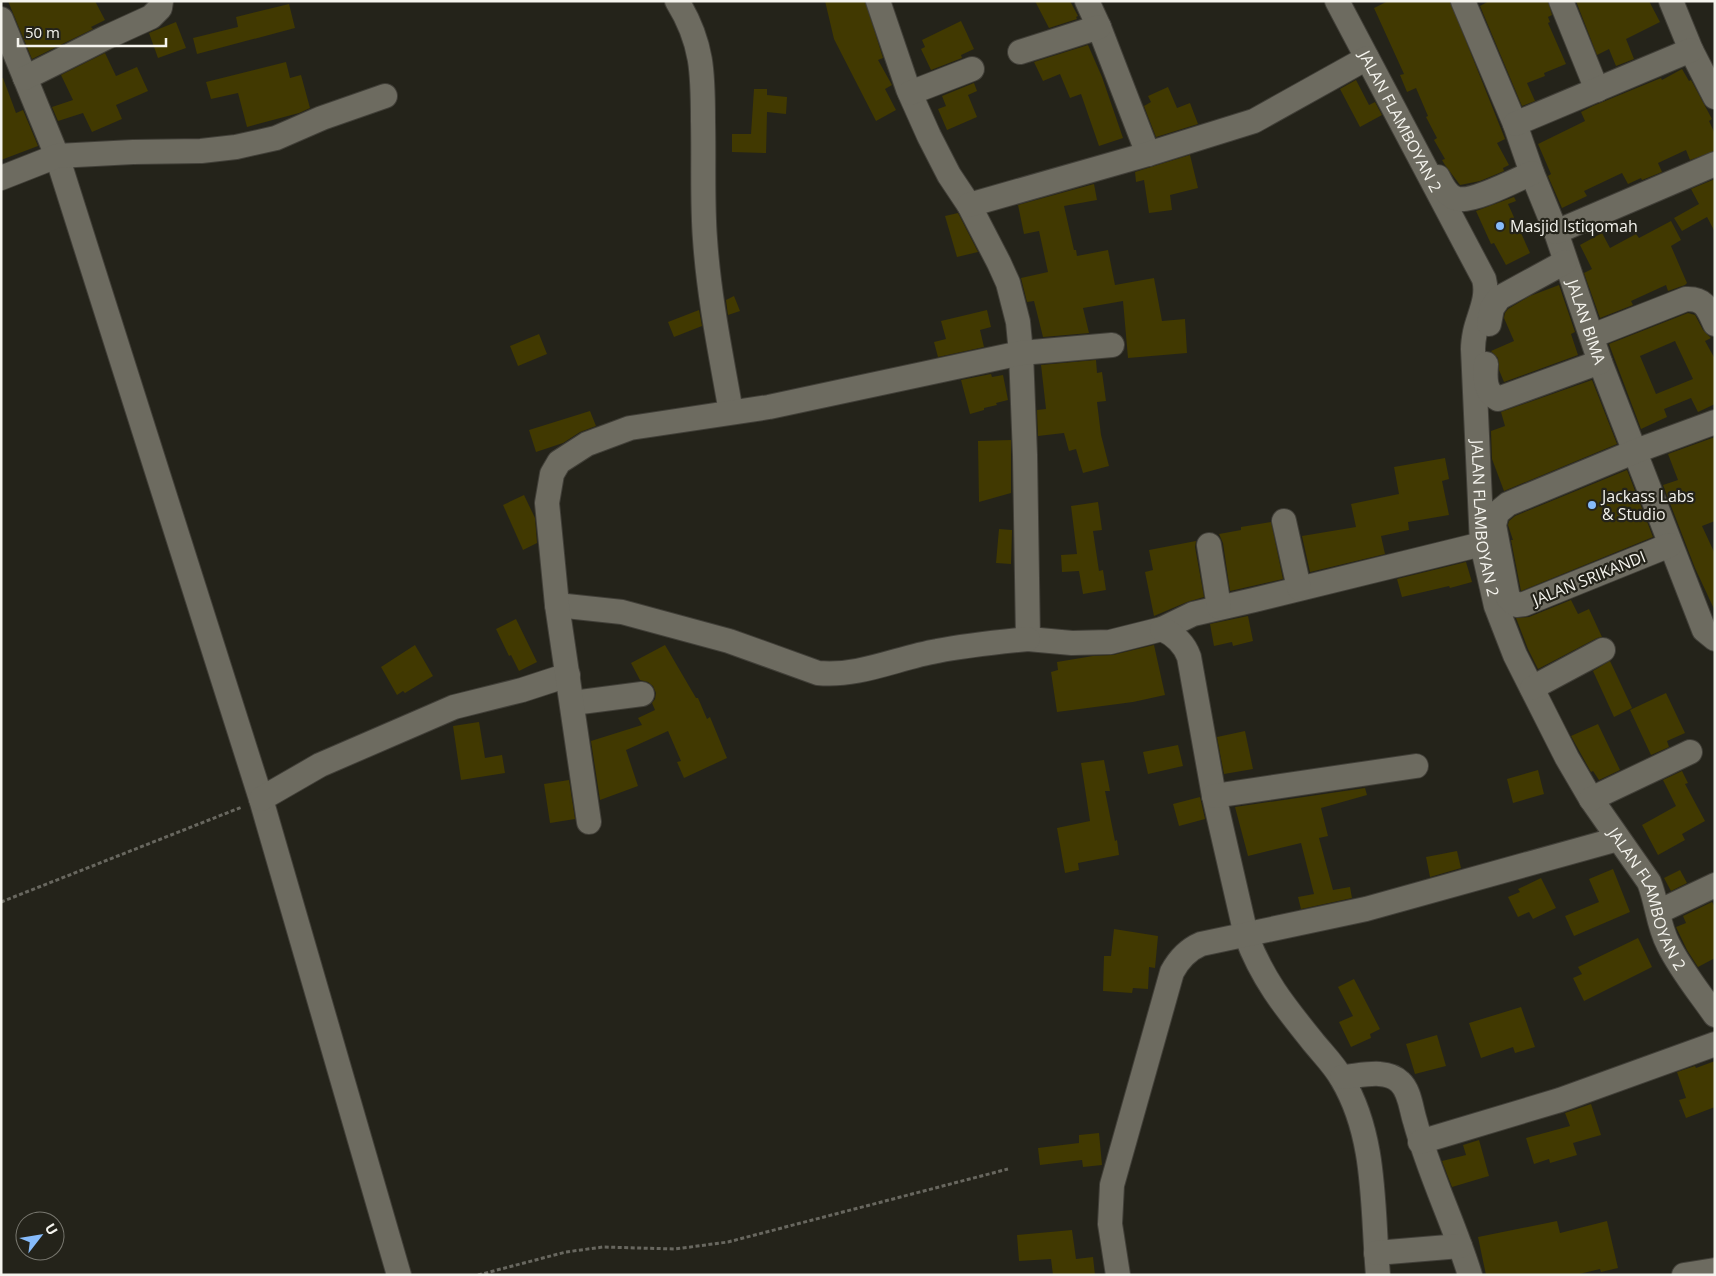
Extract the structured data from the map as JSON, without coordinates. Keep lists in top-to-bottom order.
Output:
{
  "streets": {
    "street": ["JALAN FLAMBOYAN 2", "JALAN BIMA", "JALAN SRIKANDI"]
  },
  "crossings": [
    ["JALAN BIMA", "JALAN SRIKANDI"]
  ],
  "places": ["Masjid Istiqomah", "Jackass Labs & Studio"],
  "scale_bar": "50 m",
  "north": "top right"
}
